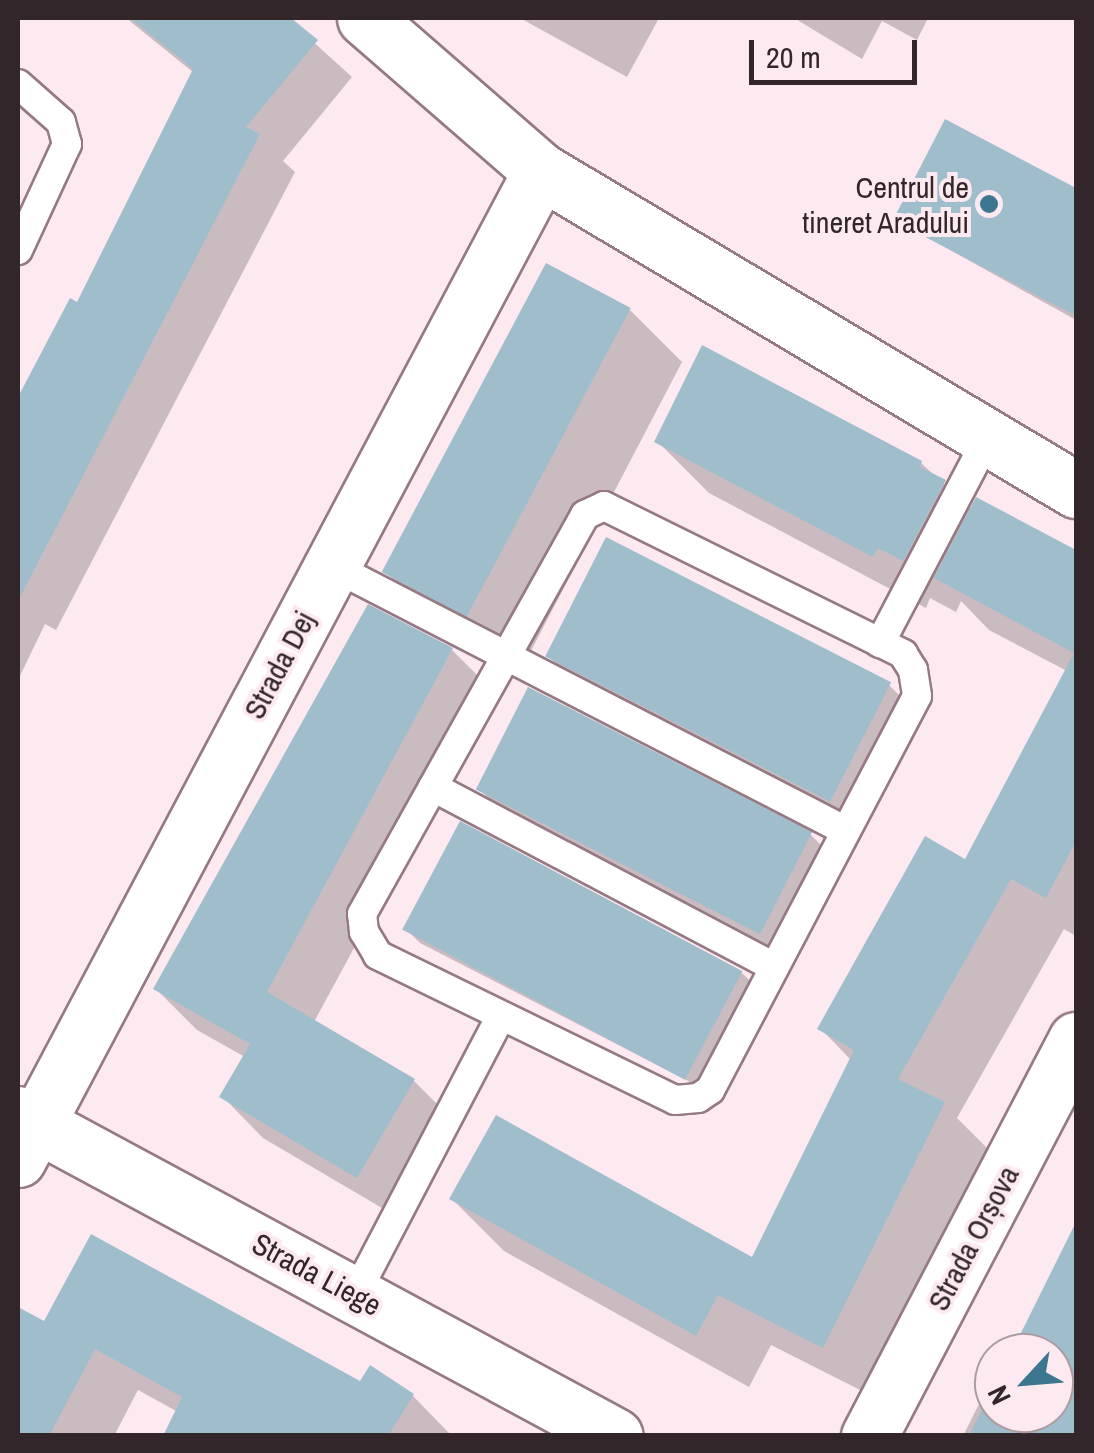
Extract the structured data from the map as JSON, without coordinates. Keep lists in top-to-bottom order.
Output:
{
  "streets": {
    "street": ["Strada Dej", "Strada Orșova", "Strada Liege"]
  },
  "crossings": [
    ["Strada Dej", "Strada Liege"]
  ],
  "places": ["Centrul de tineret Aradului"],
  "scale_bar": "20 m",
  "north": "bottom left"
}
